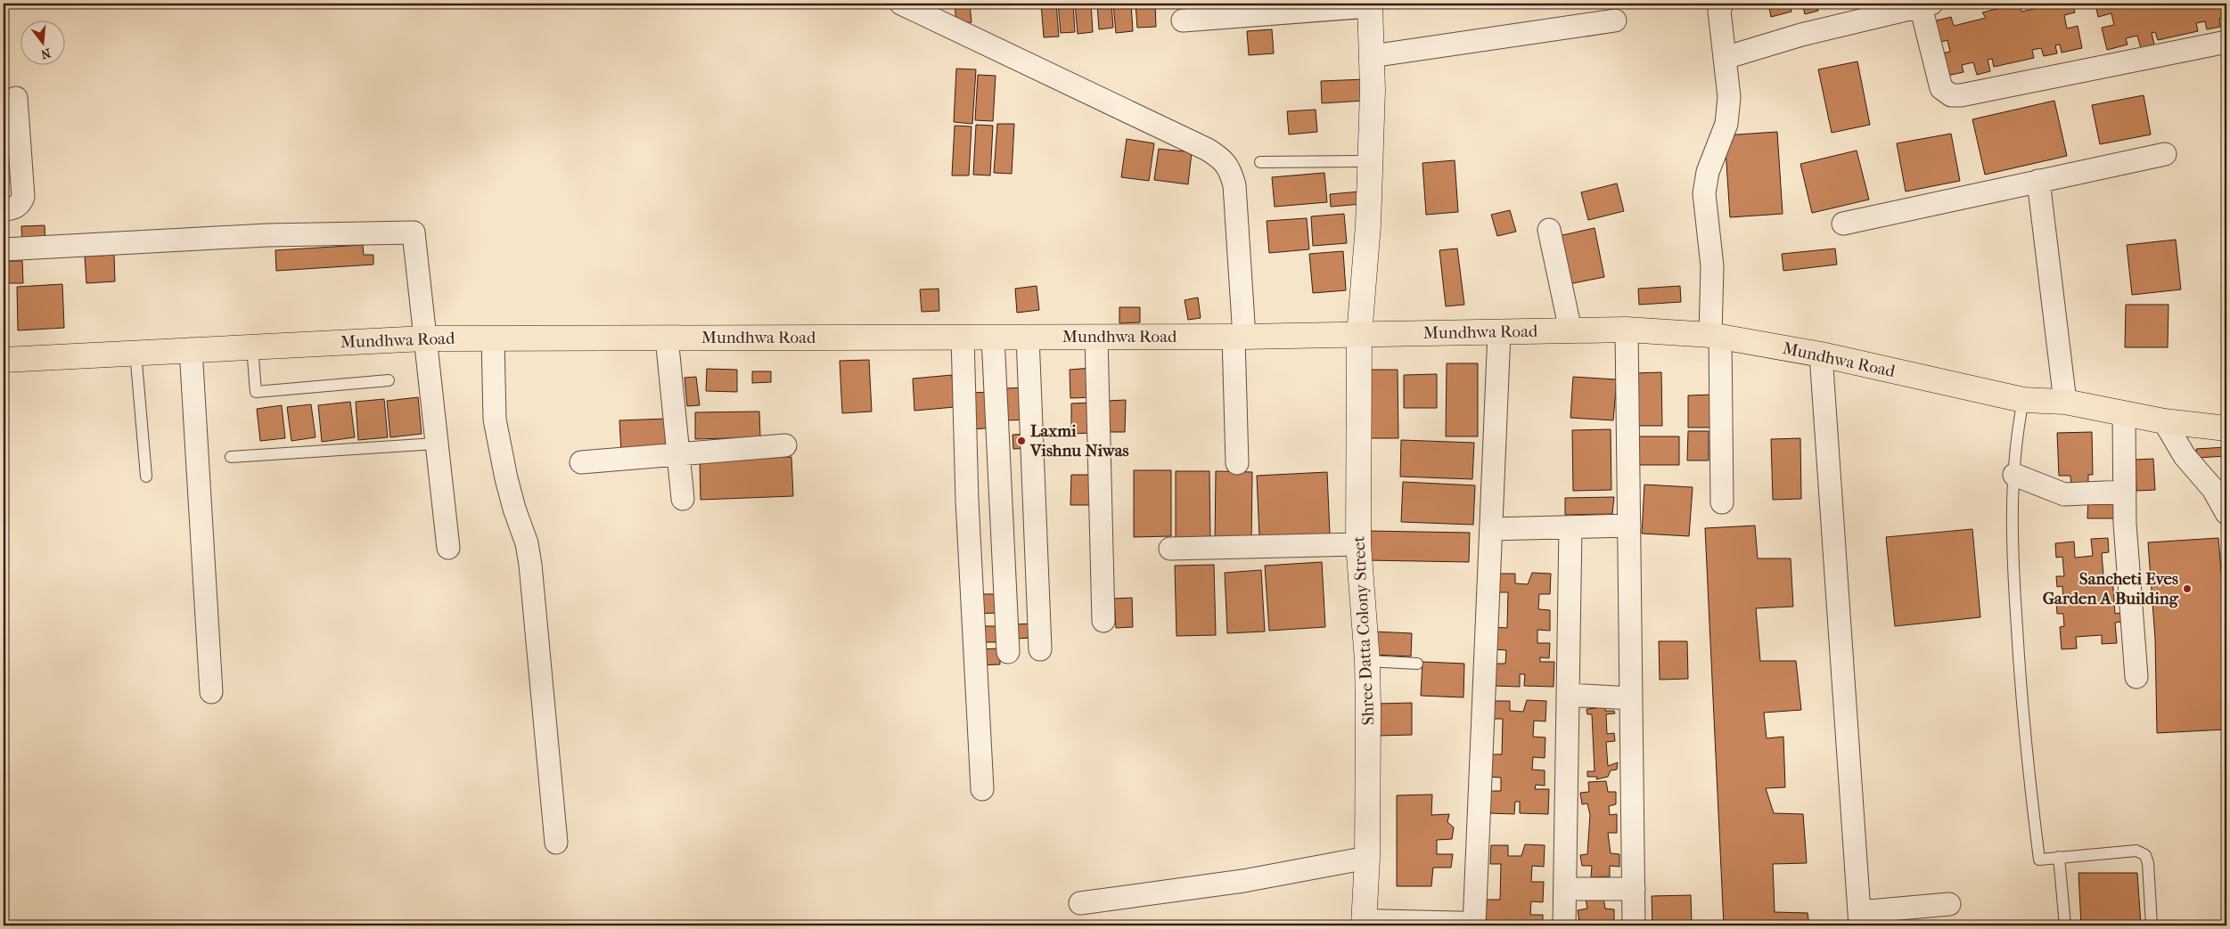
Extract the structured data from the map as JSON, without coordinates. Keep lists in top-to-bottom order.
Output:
{
  "streets": {
    "main road": ["Mundhwa Road"],
    "street": ["Shree Datta Colony Street"]
  },
  "crossings": [
    ["Mundhwa Road", "Shree Datta Colony Street"]
  ],
  "places": ["Laxmi Vishnu Niwas", "Sancheti Eves Garden A Building"],
  "north": "bottom"
}
